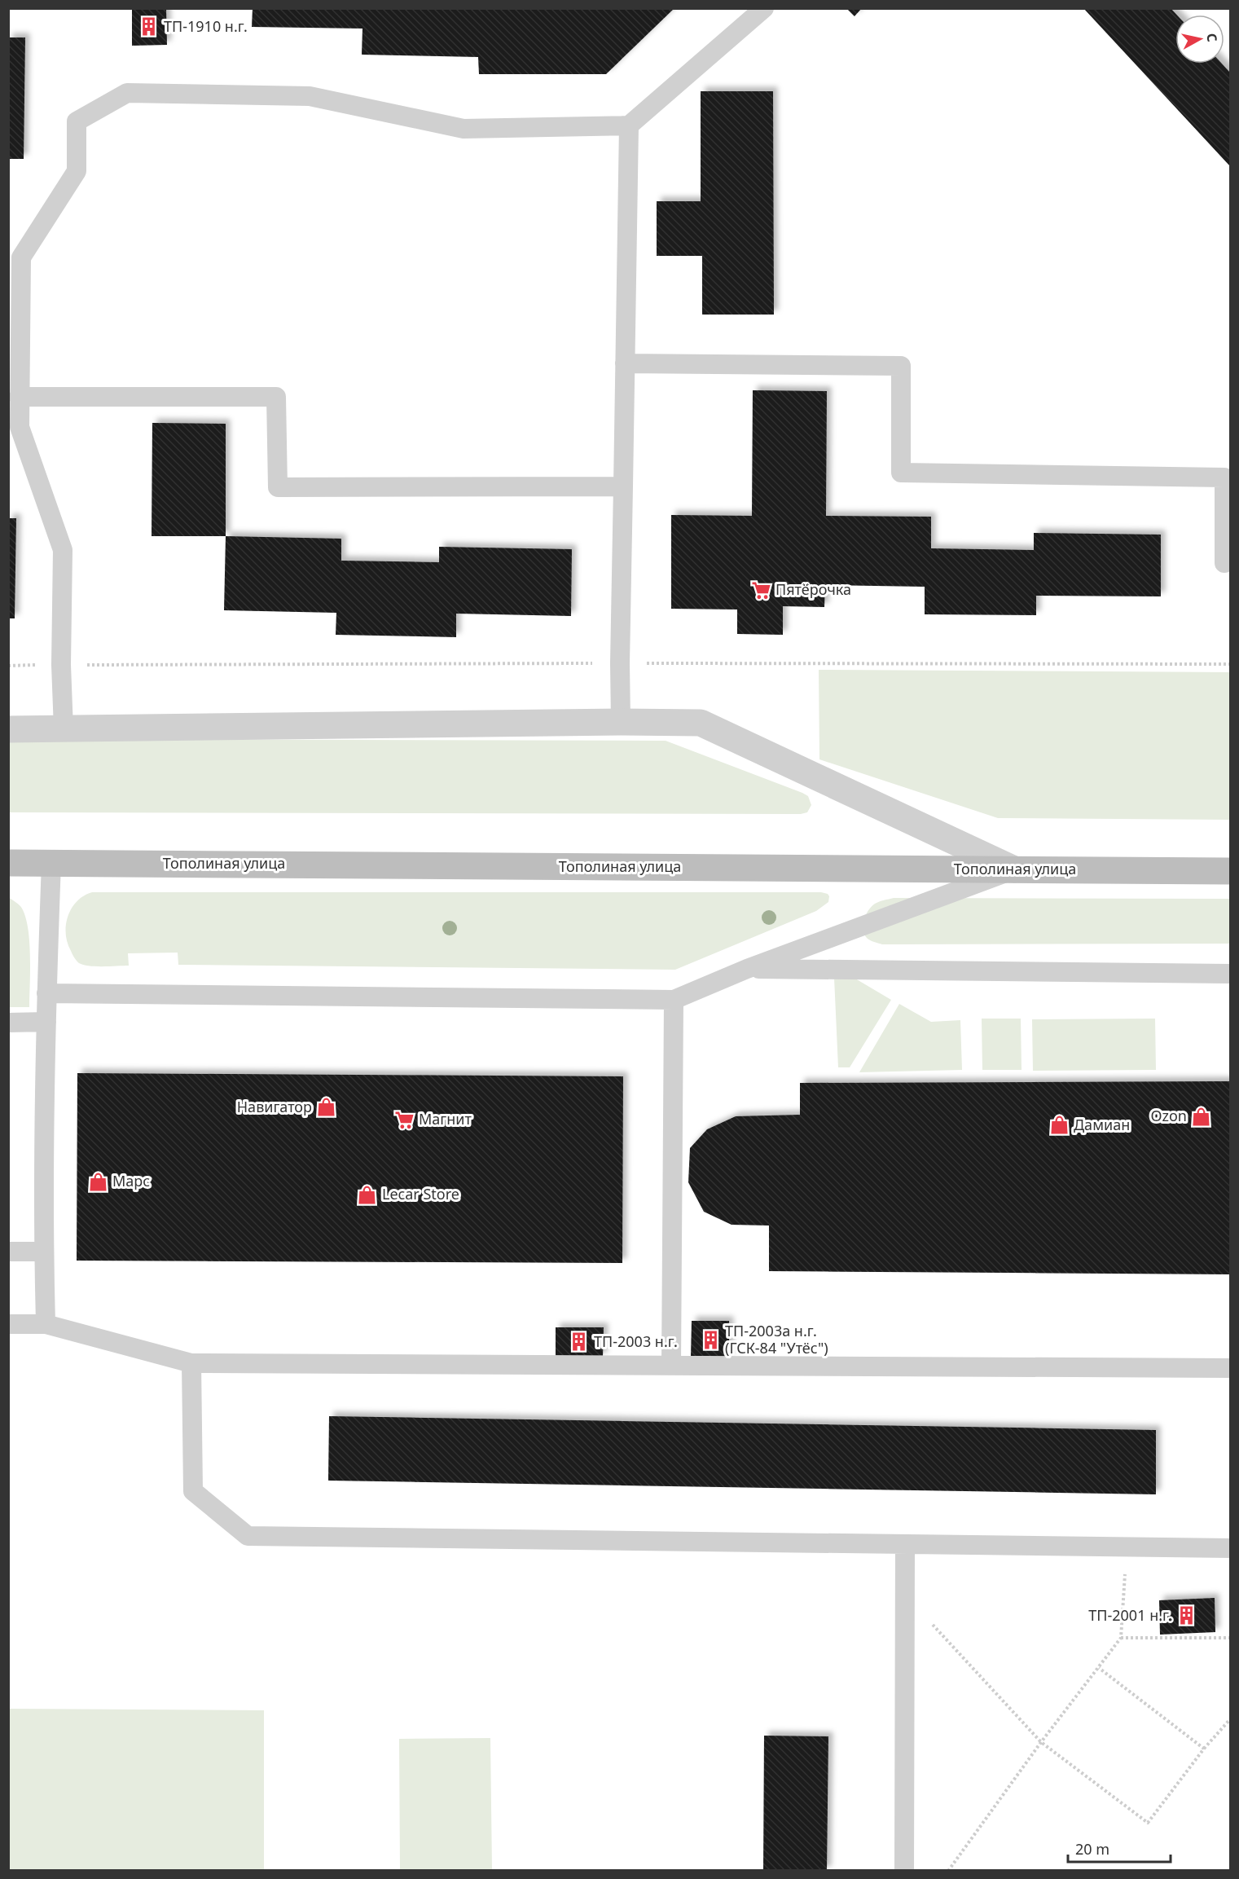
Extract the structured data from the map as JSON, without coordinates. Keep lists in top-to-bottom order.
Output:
{
  "streets": {
    "main road": ["Тополиная улица"]
  },
  "places": {
    "building": [
      "ТП-1910 н.г.",
      "ТП-2003а н.г. (ГСК-84 \"Утёс\")",
      "ТП-2003 н.г.",
      "ТП-2001 н.г."
    ],
    "supermarket": ["Пятёрочка", "Магнит"],
    "shop": [
      "Навигатор",
      "Ozon",
      "Дамиан",
      "Марс",
      "Lecar Store"
    ]
  },
  "scale_bar": "20 m",
  "north": "right"
}
